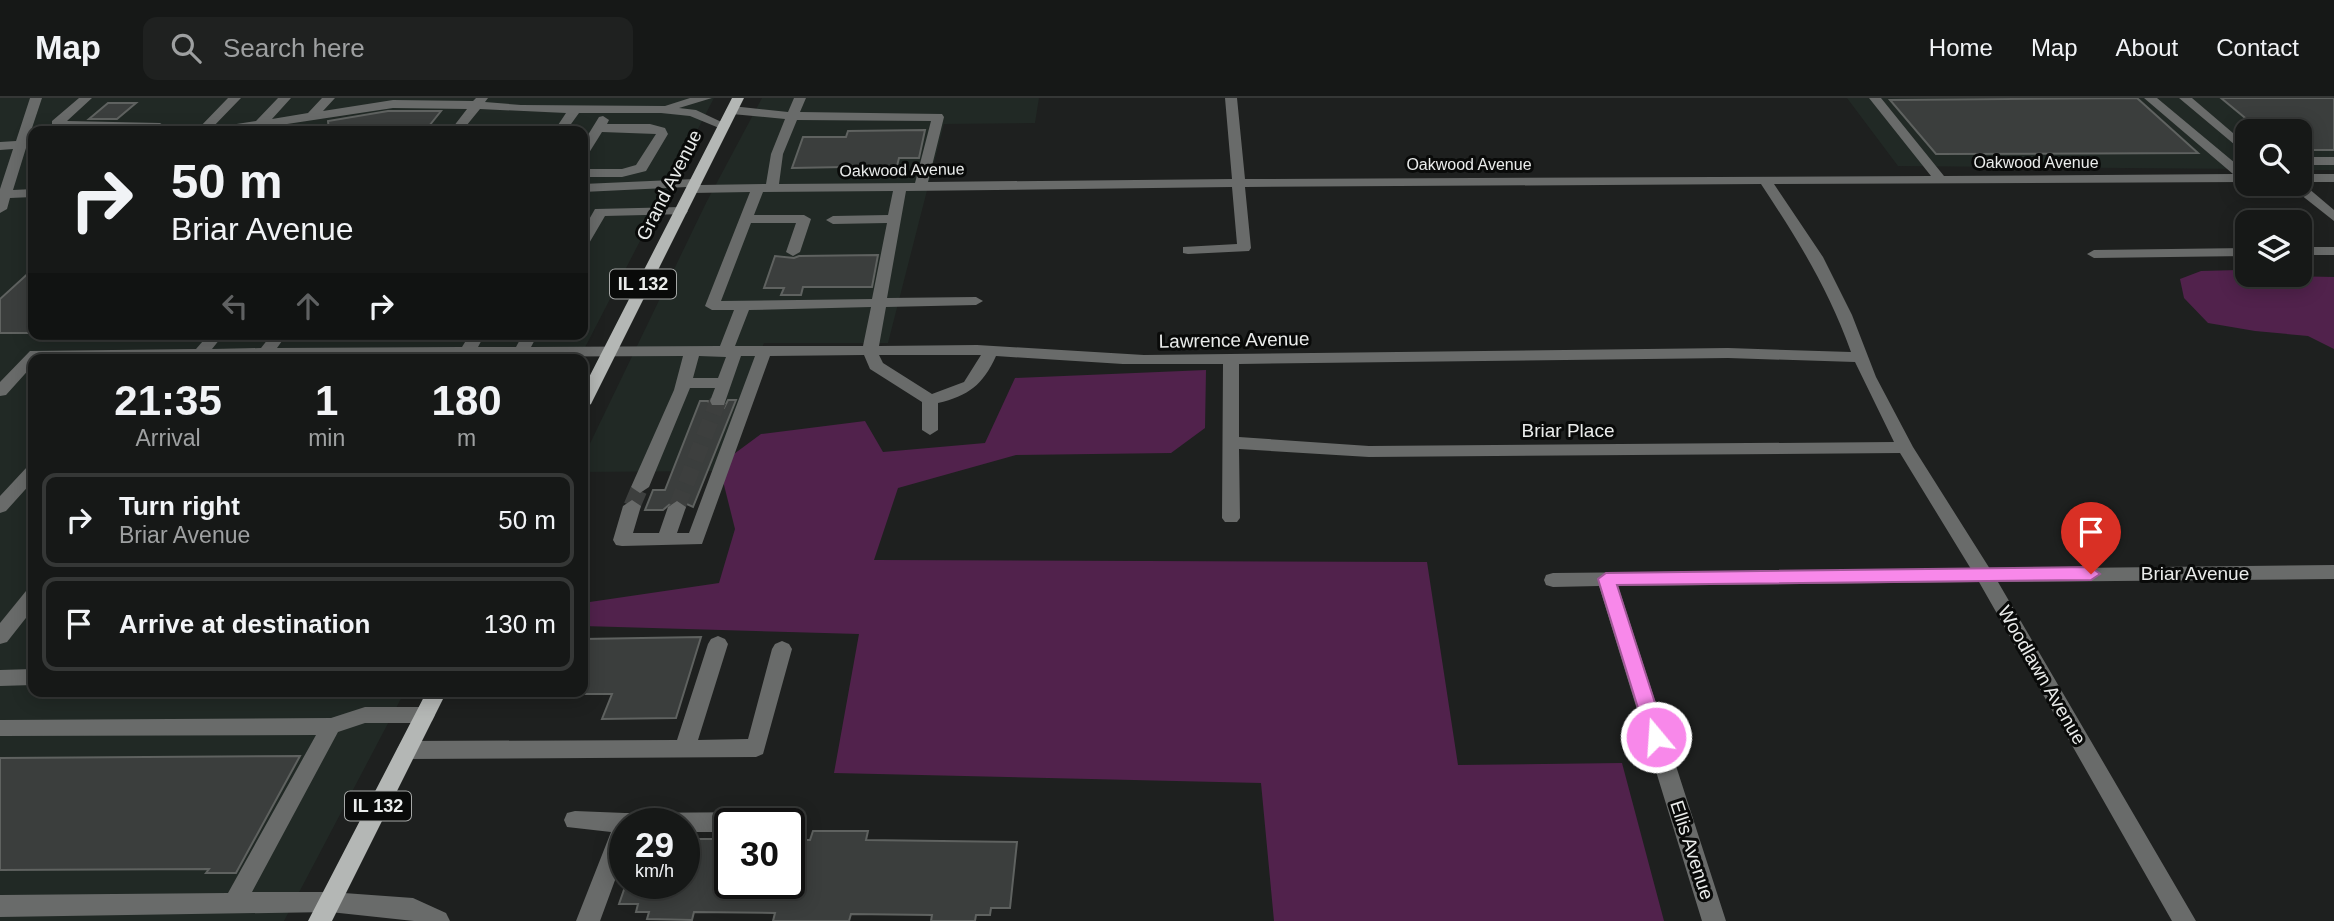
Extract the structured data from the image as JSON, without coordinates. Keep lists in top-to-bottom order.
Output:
{
  "streets": {
    "main road": ["Grand Avenue", "IL 132"],
    "street": [
      "Oakwood Avenue",
      "Lawrence Avenue",
      "Briar Place",
      "Briar Avenue",
      "Woodlawn Avenue",
      "Ellis Avenue"
    ]
  },
  "crossings": [
    ["Oakwood Avenue", "Grand Avenue"],
    ["Oakwood Avenue", "Woodlawn Avenue"],
    ["Grand Avenue", "Lawrence Avenue"],
    ["Lawrence Avenue", "Woodlawn Avenue"],
    ["Briar Place", "Woodlawn Avenue"],
    ["Briar Avenue", "Woodlawn Avenue"],
    ["Briar Avenue", "Ellis Avenue"]
  ],
  "page": {
    "header": "Map",
    "search": "Search here",
    "nav": [
      "Home",
      "Map",
      "About",
      "Contact"
    ],
    "turn": ["50 m", "Briar Avenue"],
    "eta": [
      "21:35",
      "Arrival",
      "1",
      "min",
      "180",
      "m"
    ],
    "list": [
      {
        "name": "Turn right",
        "note": "Briar Avenue",
        "value": "50 m"
      },
      {
        "name": "Arrive at destination",
        "value": "130 m"
      }
    ],
    "speed": "29 km/h",
    "limit": "30"
  }
}
